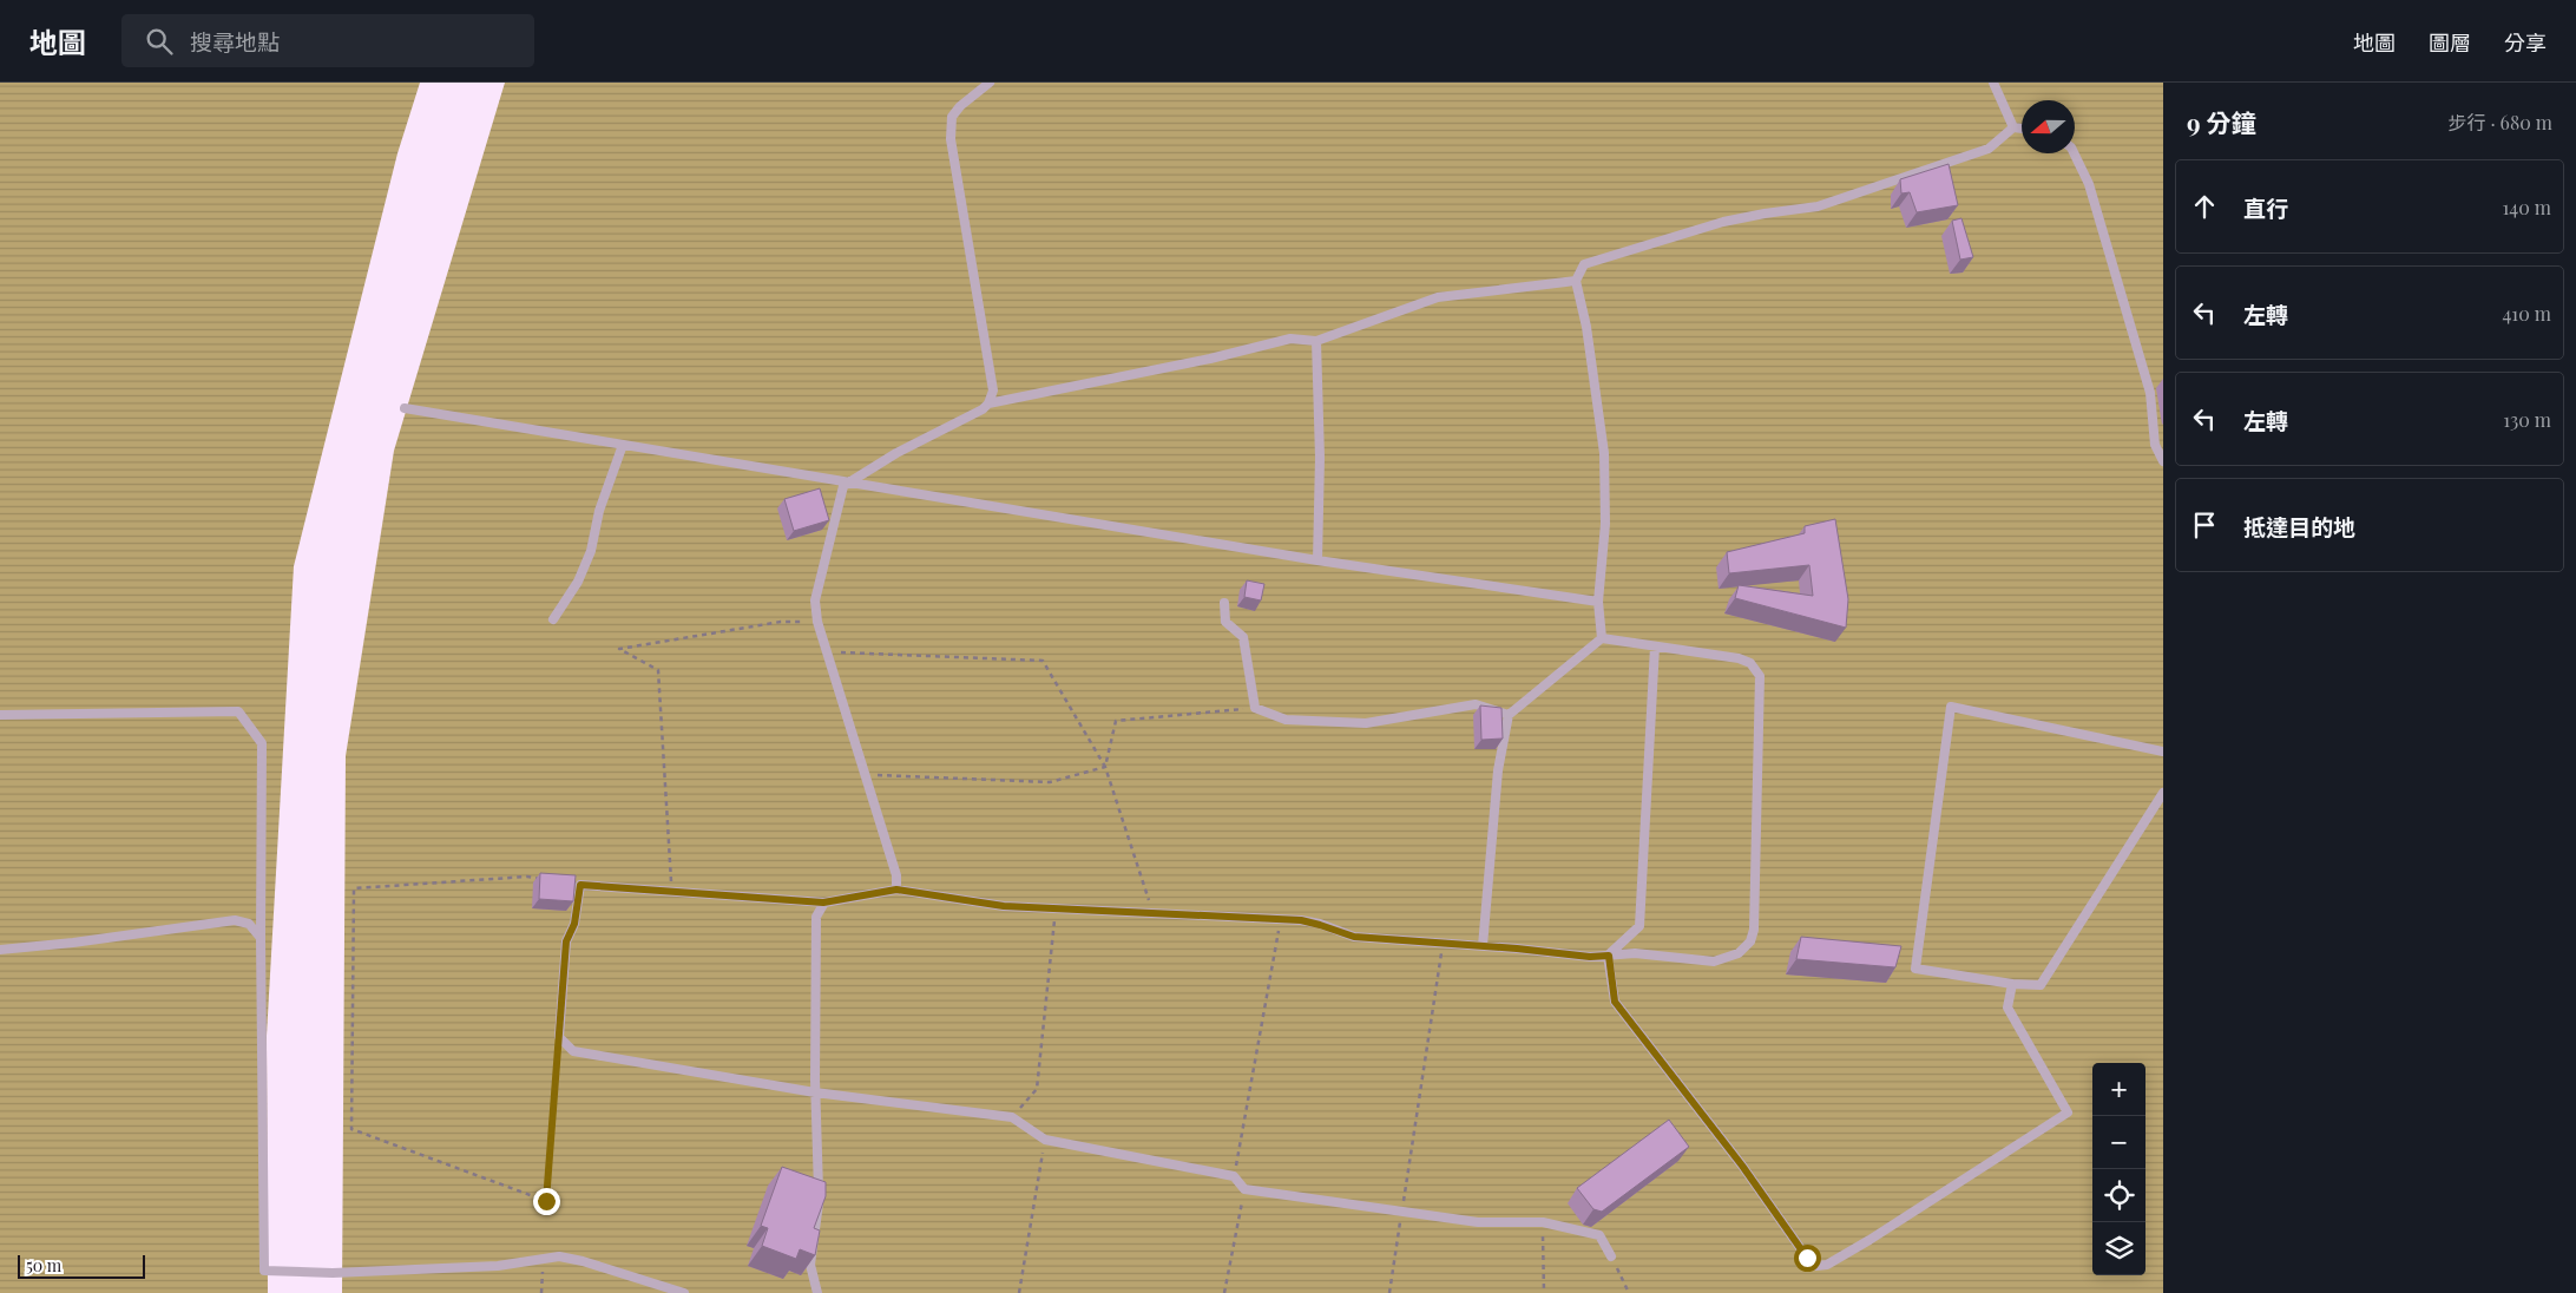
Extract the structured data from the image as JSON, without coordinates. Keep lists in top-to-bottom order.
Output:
{
  "scale_bar": "50 m",
  "north": "left",
  "page": {
    "header": "地圖",
    "search": "搜尋地點",
    "nav": ["地圖", "圖層", "分享"],
    "heading": ["9 分鐘", "步行 · 680 m"],
    "list": [
      ["直行", "140 m"],
      ["左轉", "410 m"],
      ["左轉", "130 m"],
      "抵達目的地"
    ],
    "map_buttons": ["+", "−"],
    "scale": "50 m"
  }
}
